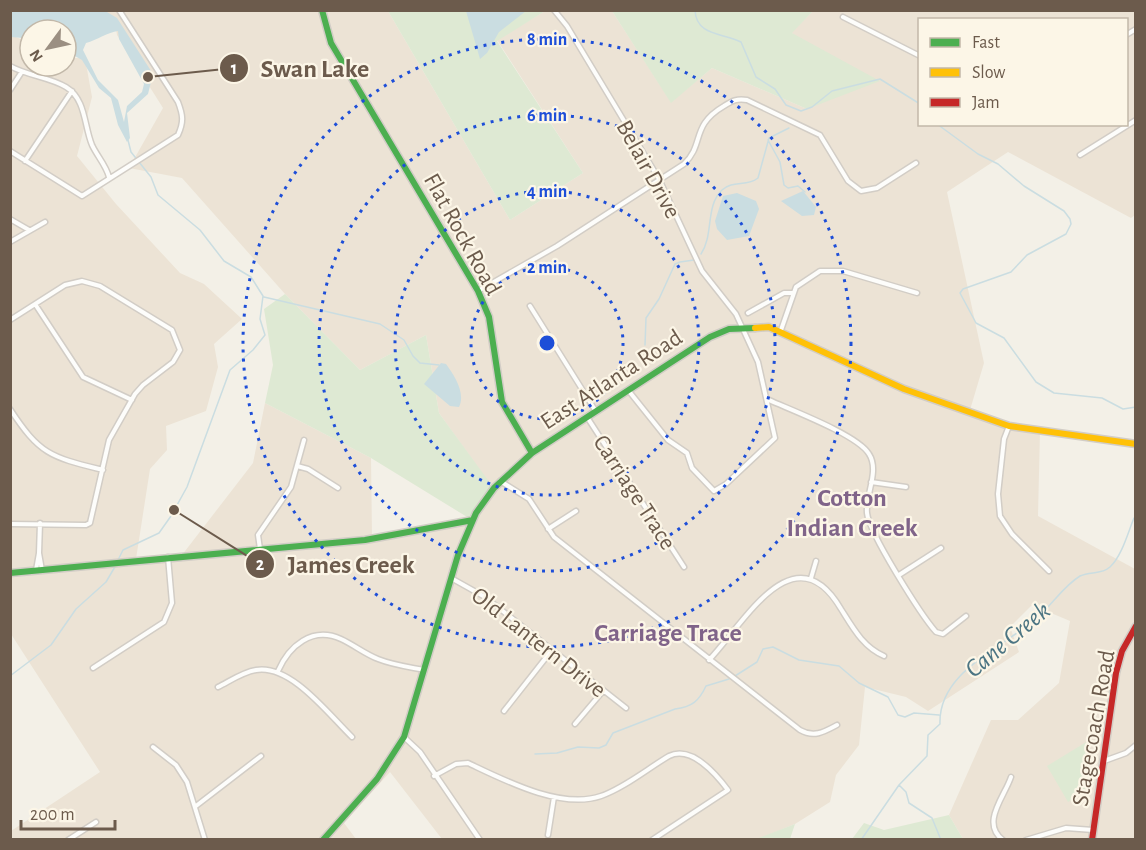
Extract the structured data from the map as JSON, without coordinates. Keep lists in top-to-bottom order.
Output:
{
  "streets": {
    "street": [
      "Belair Drive",
      "Flat Rock Road",
      "East Atlanta Road",
      "Carriage Trace",
      "Old Lantern Drive",
      "Stagecoach Road"
    ]
  },
  "crossings": [
    ["Belair Drive", "East Atlanta Road"],
    ["Flat Rock Road", "East Atlanta Road"],
    ["East Atlanta Road", "Carriage Trace"],
    ["East Atlanta Road", "Old Lantern Drive"]
  ],
  "districts": ["Cotton Indian Creek", "Carriage Trace"],
  "water": ["Cane Creek"],
  "places": ["Swan Lake", "James Creek"],
  "legend": ["Fast", "Slow", "Jam"],
  "scale_bar": "200 m",
  "north": "bottom left",
  "rings": [
    "8 min",
    "6 min",
    "4 min",
    "2 min"
  ]
}
